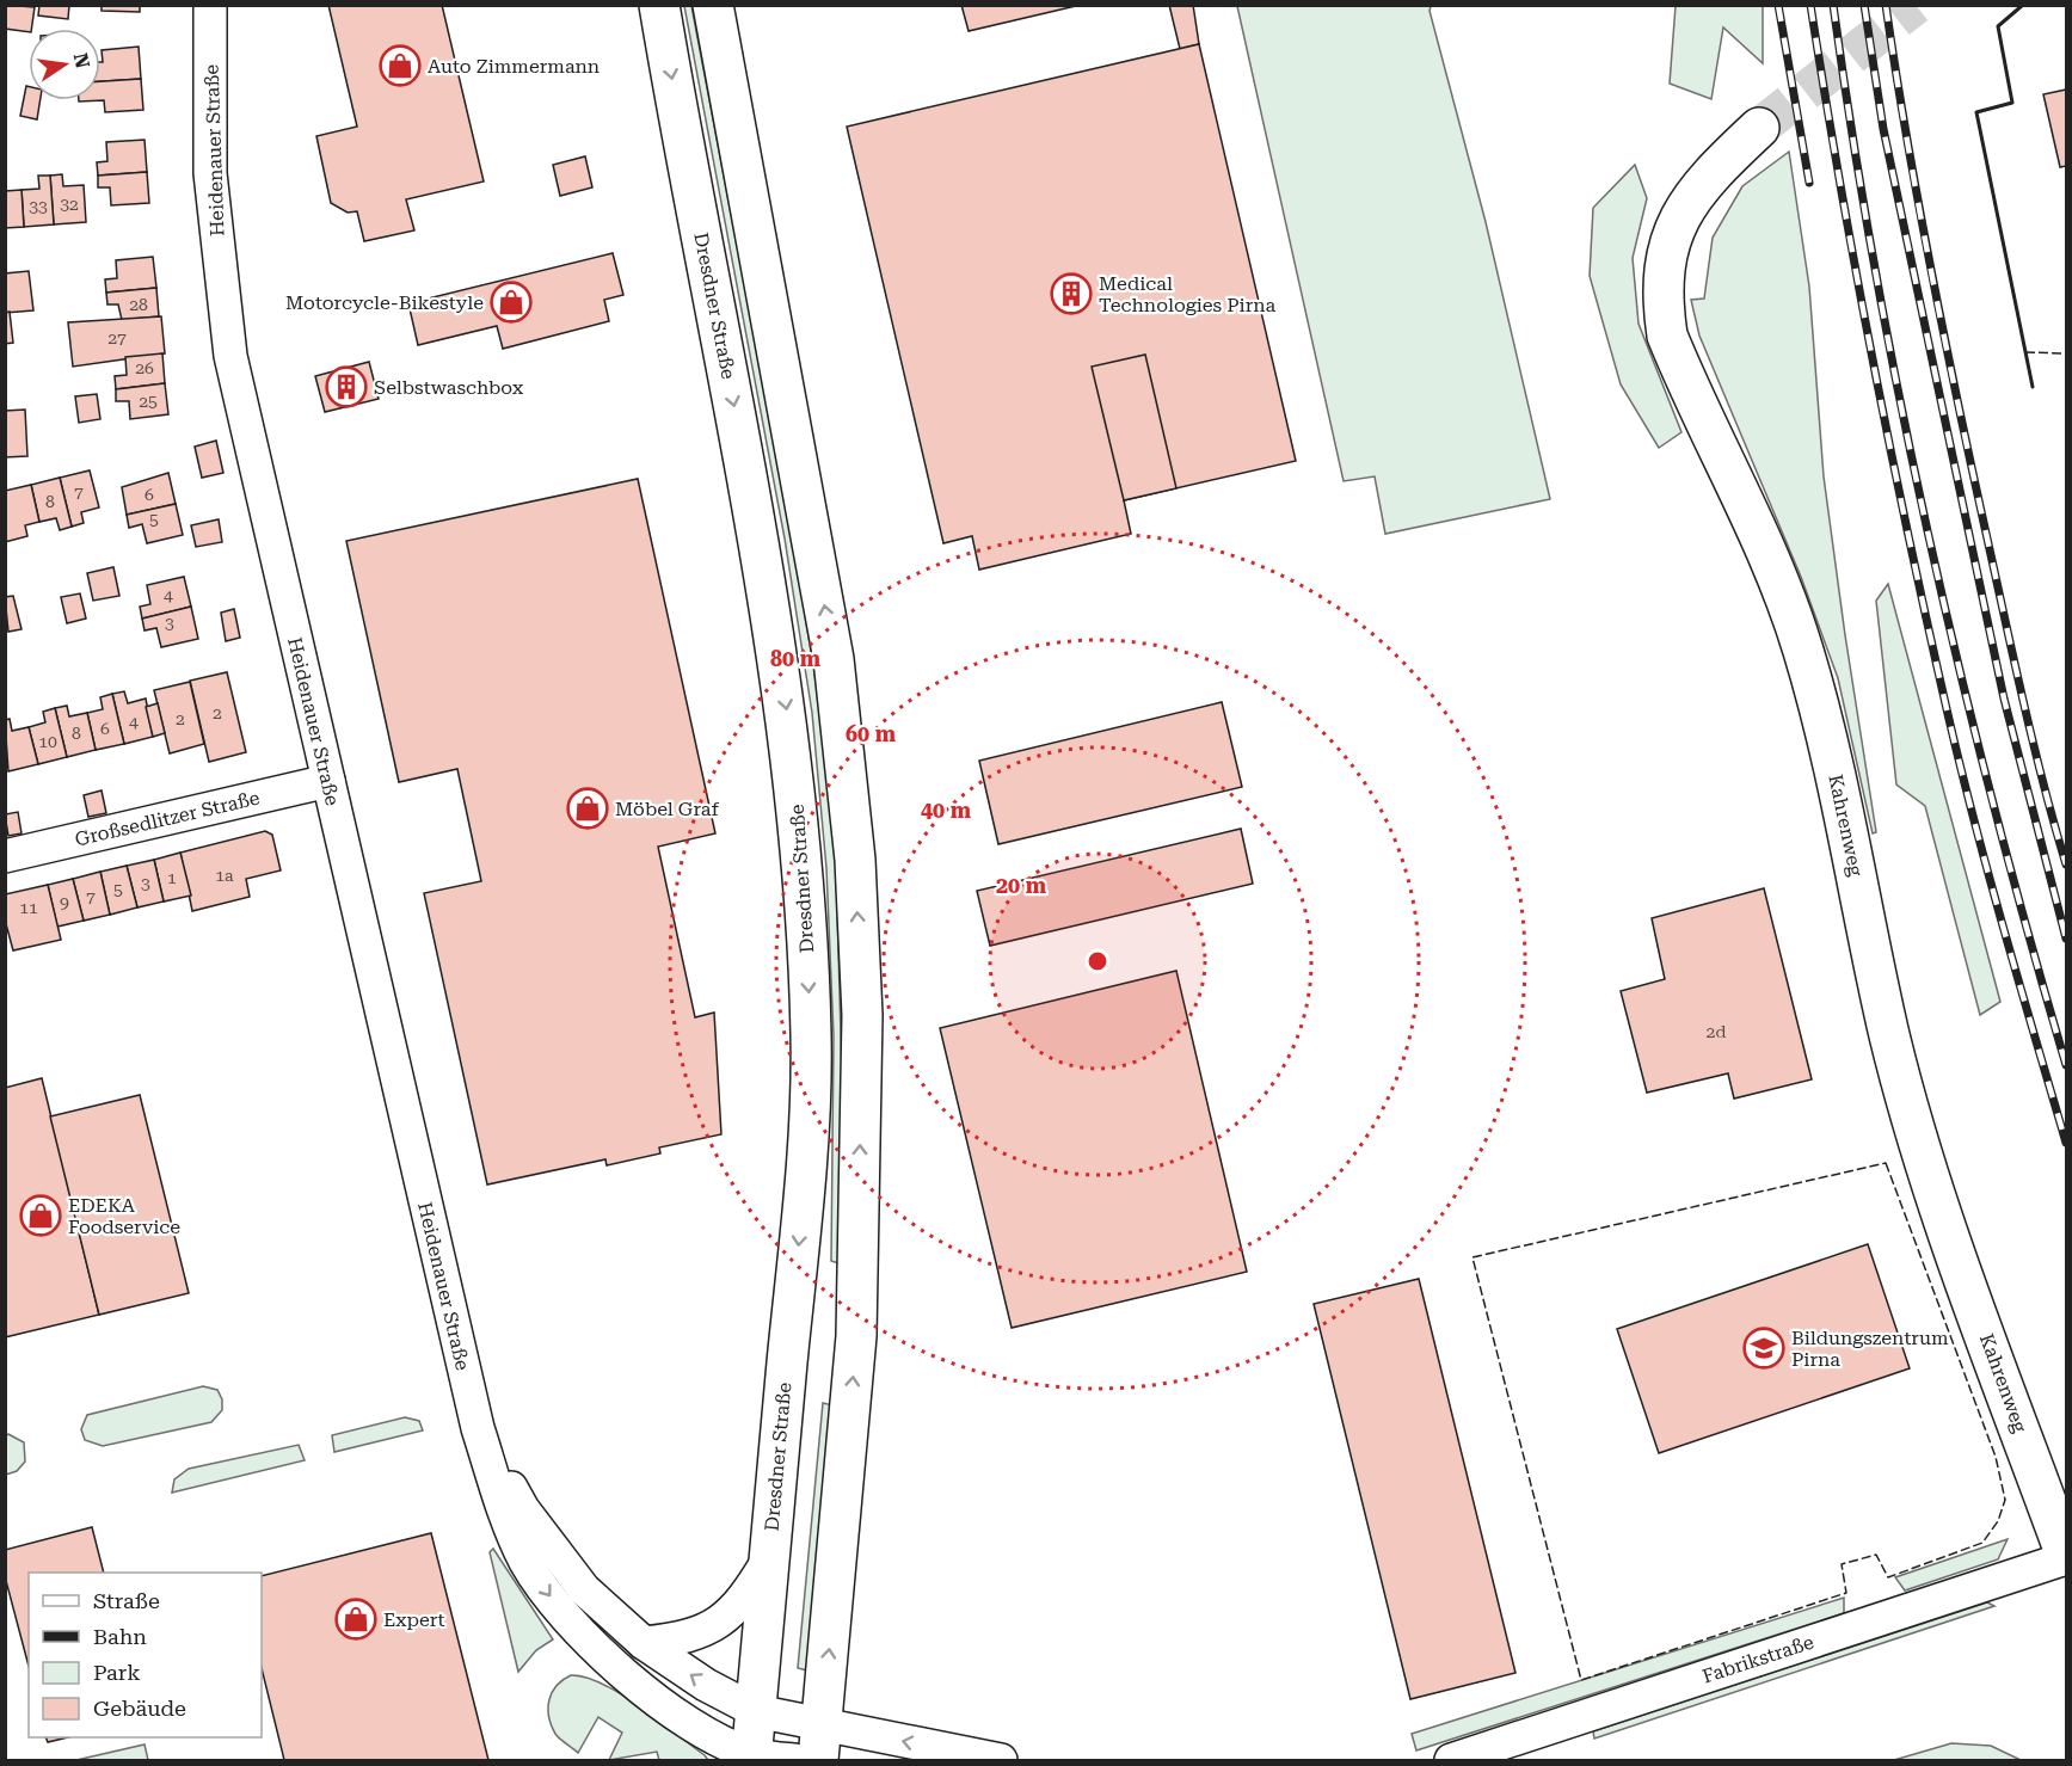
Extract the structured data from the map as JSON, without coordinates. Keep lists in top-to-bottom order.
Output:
{
  "streets": {
    "main road": ["Dresdner Straße", "Kahrenweg"],
    "street": ["Heidenauer Straße", "Großsedlitzer Straße", "Fabrikstraße"]
  },
  "crossings": [
    ["Heidenauer Straße", "Dresdner Straße"],
    ["Heidenauer Straße", "Großsedlitzer Straße"],
    ["Kahrenweg", "Fabrikstraße"]
  ],
  "places": {
    "shop": [
      "Auto Zimmermann",
      "Motorcycle-Bikestyle",
      "Möbel Graf",
      "EDEKA Foodservice",
      "Expert"
    ],
    "building": ["Medical Technologies Pirna", "Selbstwaschbox"],
    "school or university": ["Bildungszentrum Pirna"]
  },
  "house_numbers": [
    "32",
    "33",
    "28",
    "27",
    "26",
    "25",
    "7",
    "6",
    "8",
    "5",
    "4",
    "3",
    "2",
    "2",
    "4",
    "6",
    "8",
    "10",
    "1a",
    "1",
    "3",
    "5",
    "7",
    "9",
    "11",
    "2d"
  ],
  "legend": [
    "Straße",
    "Bahn",
    "Park",
    "Gebäude"
  ],
  "north": "right",
  "rings": [
    "80 m",
    "60 m",
    "40 m",
    "20 m"
  ]
}
